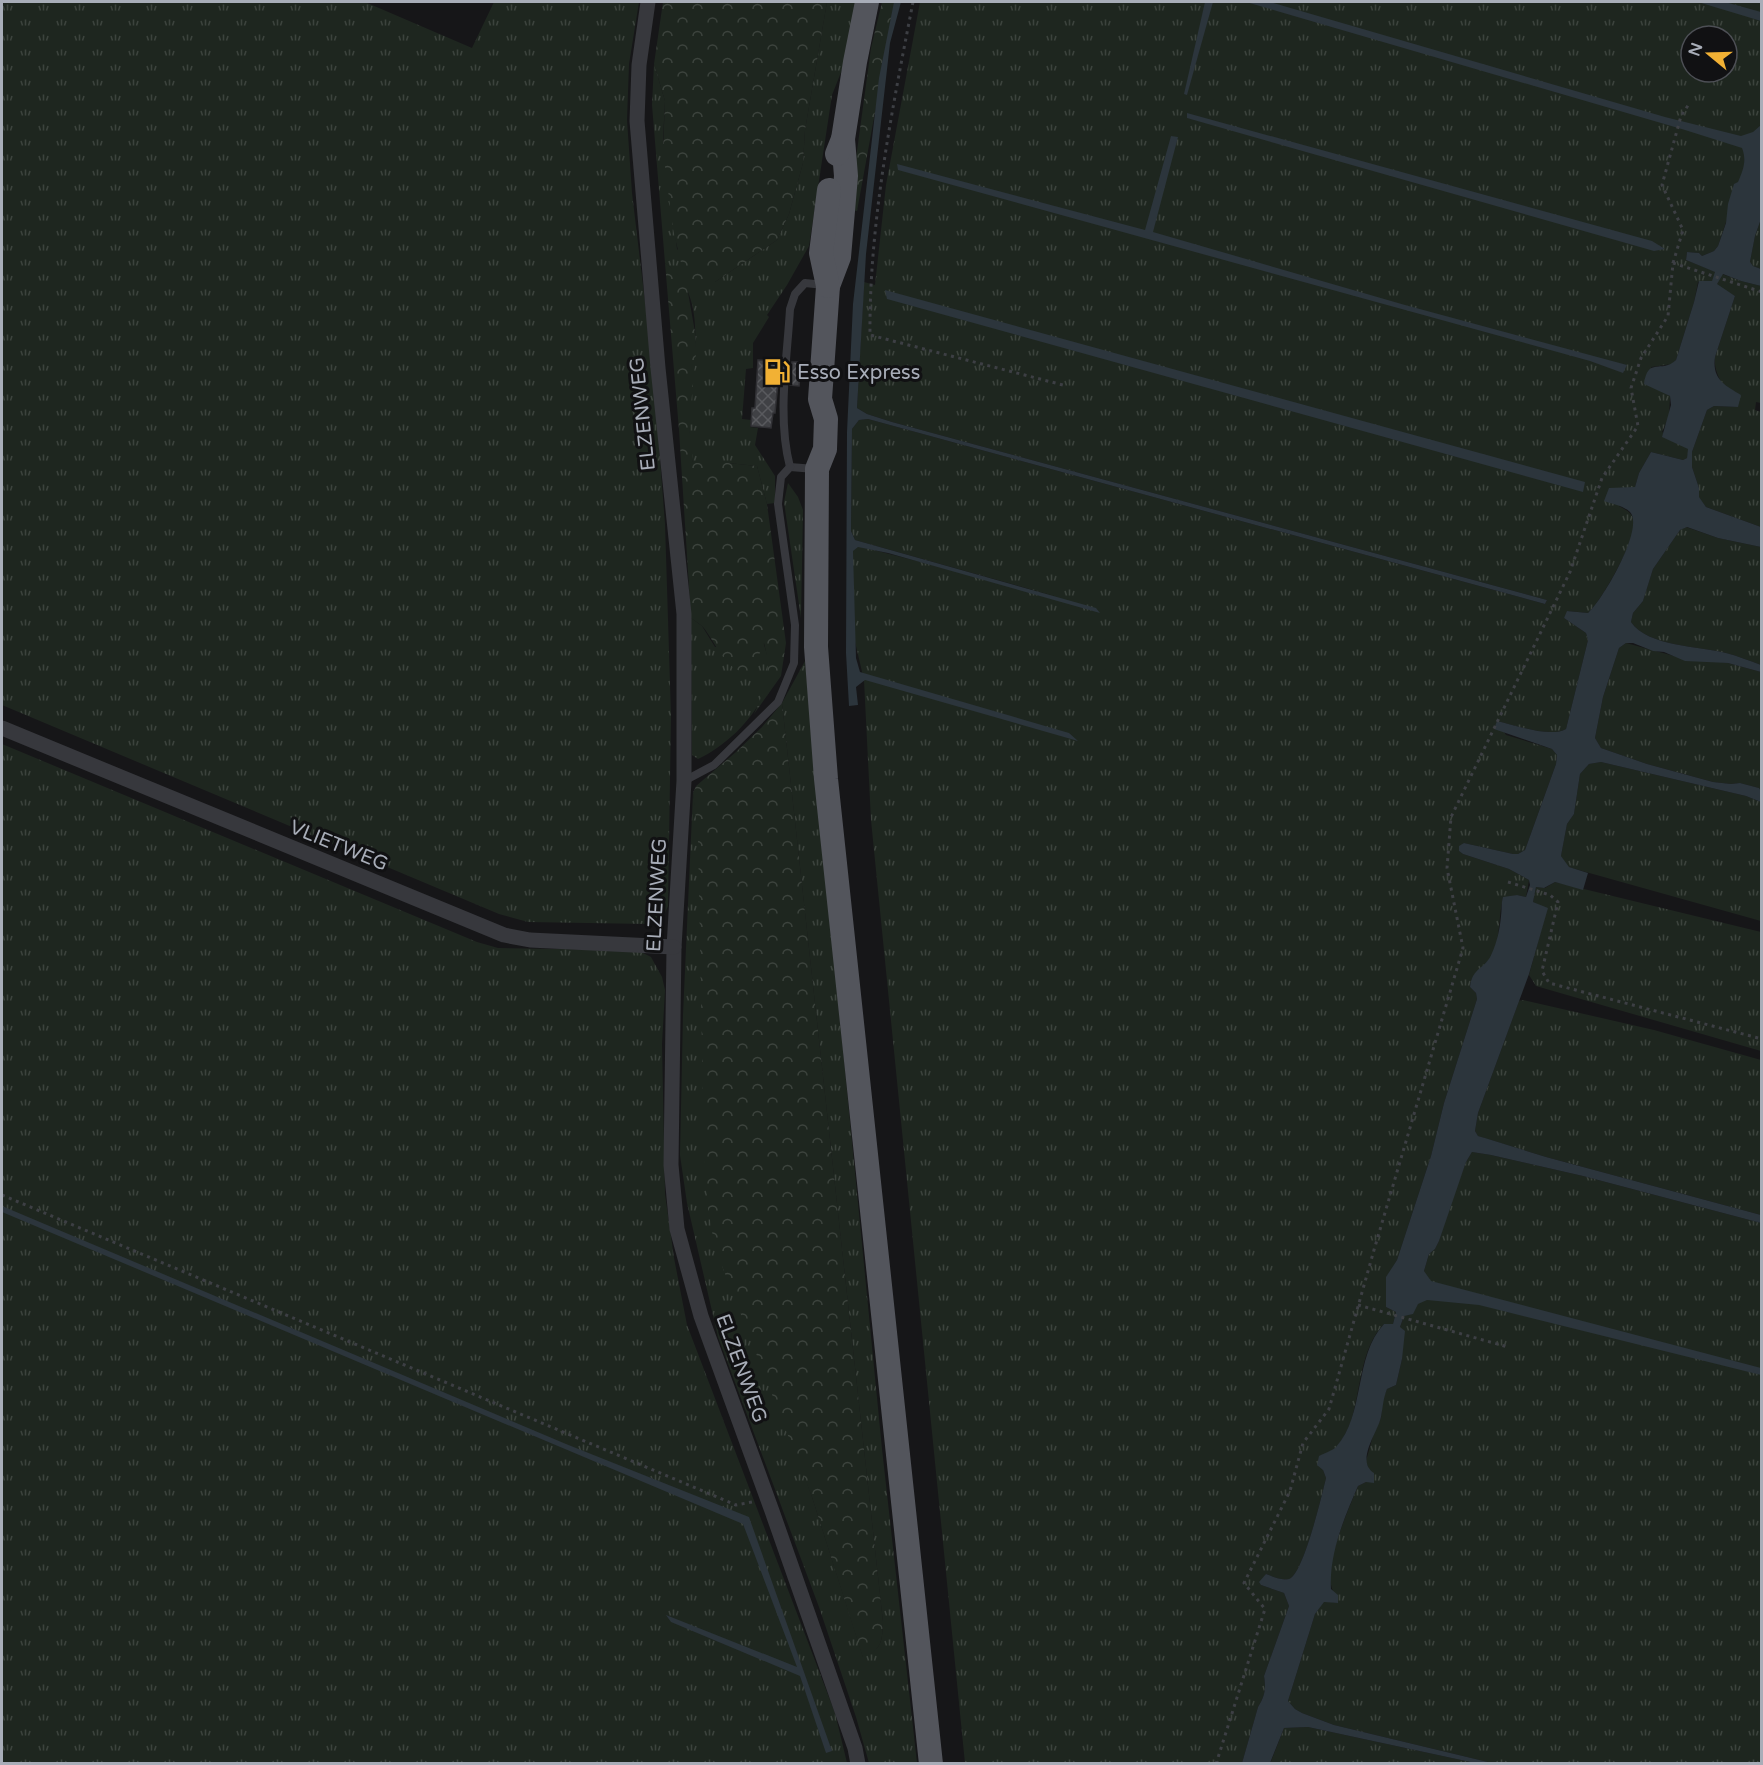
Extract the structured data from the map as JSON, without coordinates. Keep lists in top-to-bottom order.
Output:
{
  "streets": {
    "street": ["ELZENWEG", "VLIETWEG"]
  },
  "crossings": [
    ["ELZENWEG", "VLIETWEG"]
  ],
  "places": {
    "fuel station": ["Esso Express"]
  },
  "north": "left"
}
